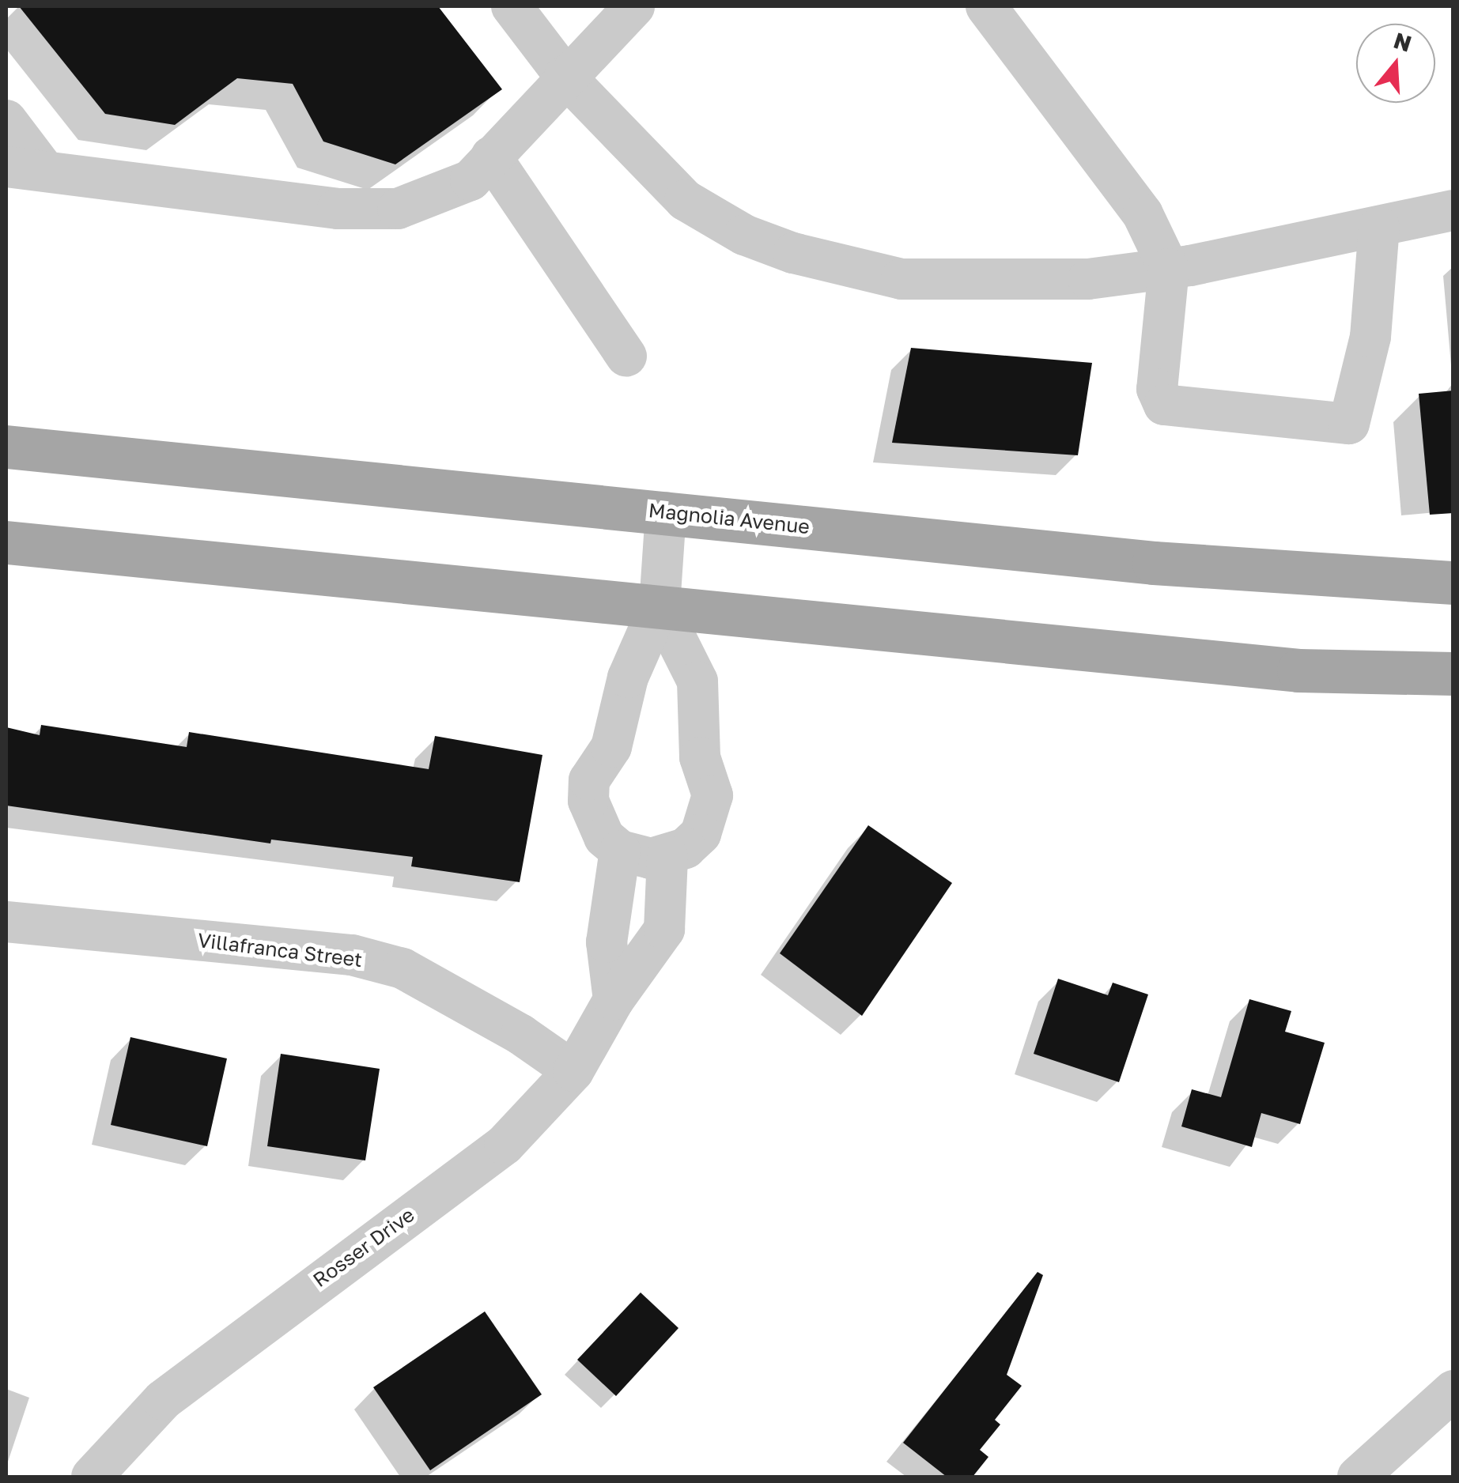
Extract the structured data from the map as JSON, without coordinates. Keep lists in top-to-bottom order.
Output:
{
  "streets": {
    "main road": ["Magnolia Avenue"],
    "street": ["Villafranca Street", "Rosser Drive"]
  },
  "crossings": [
    ["Villafranca Street", "Rosser Drive"]
  ],
  "north": "top"
}
